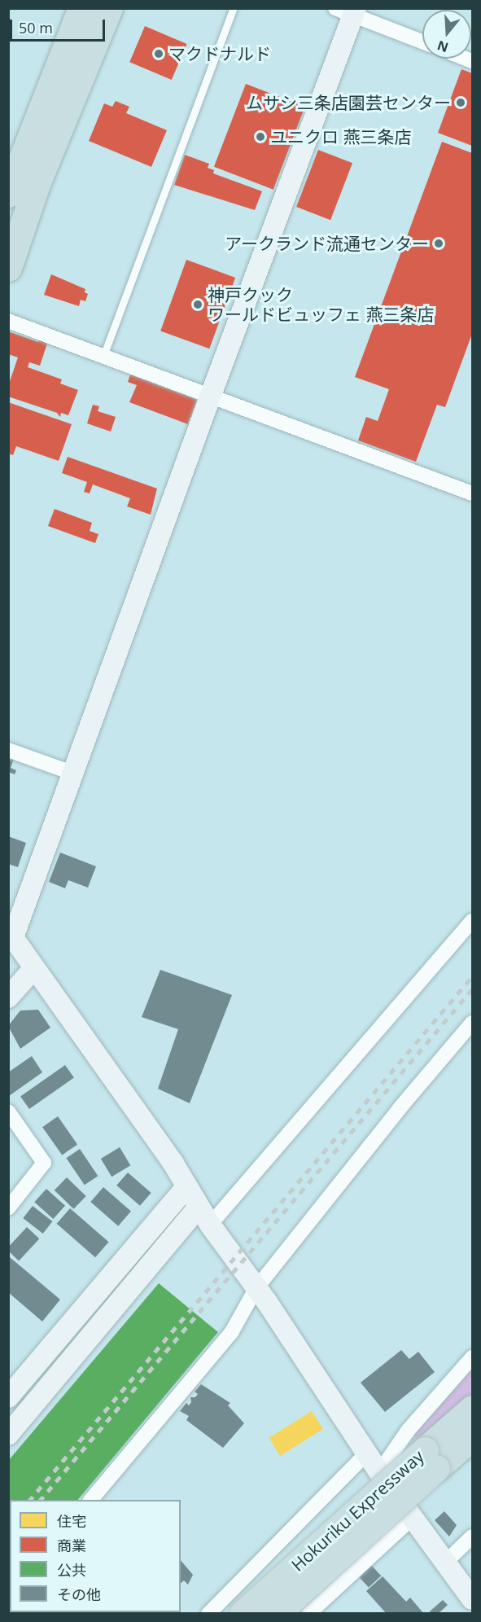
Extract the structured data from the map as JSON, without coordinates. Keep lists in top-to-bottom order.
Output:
{
  "streets": {
    "highway": ["Hokuriku Expressway"]
  },
  "places": [
    "マクドナルド",
    "ムサシ三条店園芸センター",
    "ユニクロ 燕三条店",
    "アークランド流通センター",
    "神戸クック ワールドビュッフェ 燕三条店"
  ],
  "legend": [
    "住宅",
    "商業",
    "公共",
    "その他"
  ],
  "scale_bar": "50 m",
  "north": "bottom"
}
